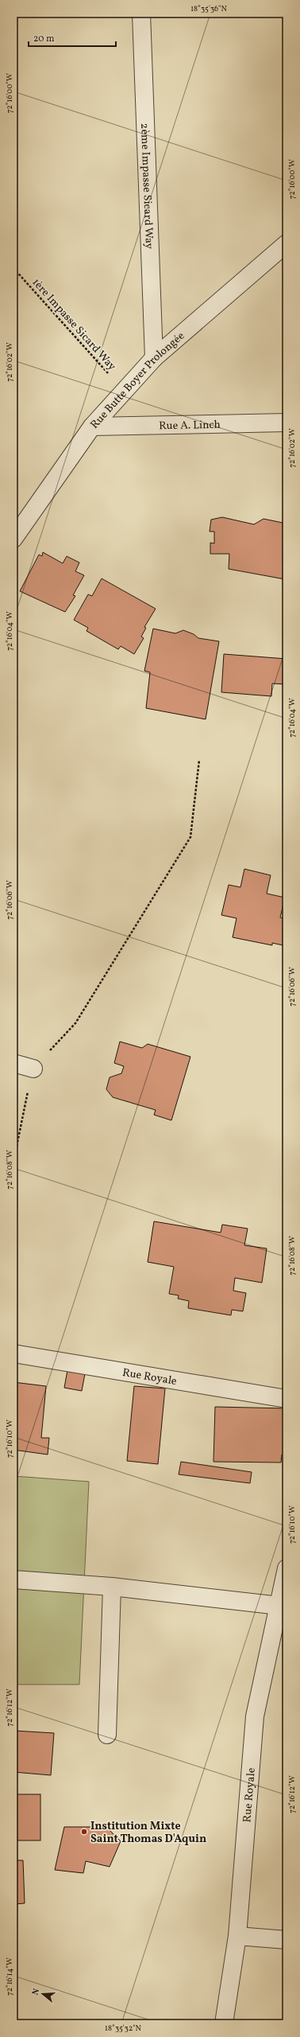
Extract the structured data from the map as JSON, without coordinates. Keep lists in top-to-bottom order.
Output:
{
  "streets": {
    "street": [
      "2ème Impasse Sicard Way",
      "Rue Butte Boyer Prolongée",
      "Rue A. Linch",
      "Rue Royale"
    ],
    "path": ["1ère Impasse Sicard Way"]
  },
  "crossings": [
    ["2ème Impasse Sicard Way", "Rue Butte Boyer Prolongée"],
    ["1ère Impasse Sicard Way", "Rue Butte Boyer Prolongée"],
    ["Rue Butte Boyer Prolongée", "Rue A. Linch"]
  ],
  "places": ["Institution Mixte Saint Thomas D'Aquin"],
  "scale_bar": "20 m",
  "north": "left",
  "coordinates": [
    "18°35'36\"N",
    "72°16'00\"W",
    "72°16'02\"W",
    "72°16'04\"W",
    "72°16'06\"W",
    "72°16'08\"W",
    "72°16'10\"W",
    "72°16'12\"W",
    "72°16'14\"W",
    "18°35'32\"N"
  ]
}
